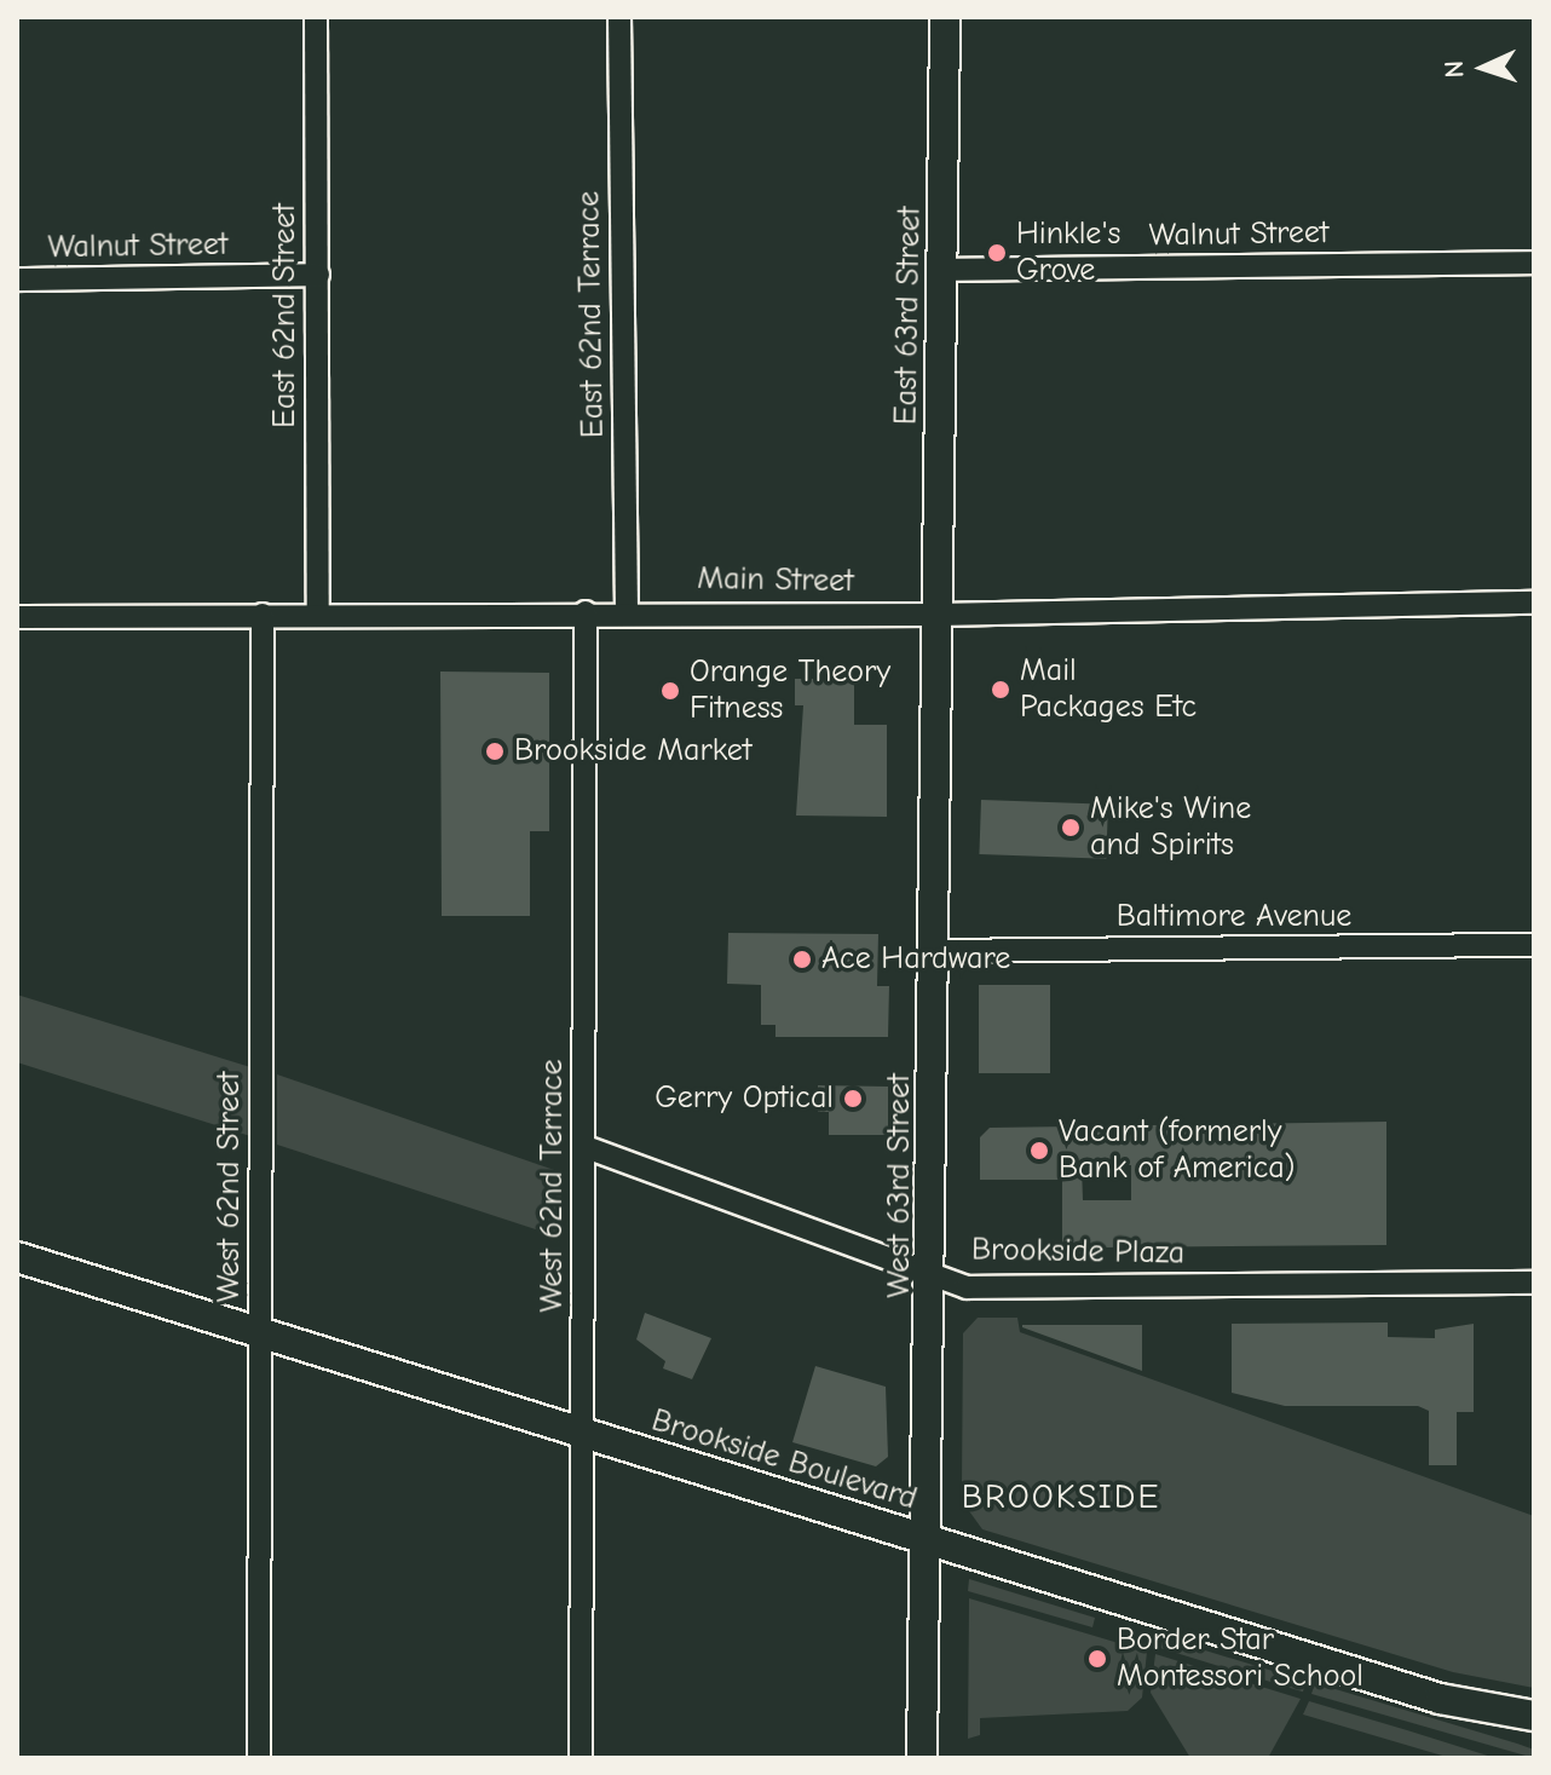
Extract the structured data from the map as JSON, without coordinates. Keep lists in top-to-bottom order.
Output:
{
  "streets": {
    "main road": ["East 63rd Street", "West 63rd Street", "Brookside Boulevard"],
    "street": [
      "Walnut Street",
      "East 62nd Terrace",
      "East 62nd Street",
      "Main Street",
      "Baltimore Avenue",
      "West 62nd Terrace",
      "West 62nd Street",
      "Brookside Plaza"
    ]
  },
  "crossings": [
    ["Walnut Street", "East 62nd Street"],
    ["Walnut Street", "East 63rd Street"],
    ["East 62nd Terrace", "Main Street"],
    ["East 62nd Street", "Main Street"],
    ["East 63rd Street", "Main Street"],
    ["East 63rd Street", "West 63rd Street"],
    ["Main Street", "West 62nd Terrace"],
    ["Main Street", "West 63rd Street"],
    ["Main Street", "West 62nd Street"],
    ["Baltimore Avenue", "West 63rd Street"],
    ["West 62nd Terrace", "Brookside Plaza"],
    ["West 62nd Terrace", "Brookside Boulevard"],
    ["West 63rd Street", "Brookside Plaza"],
    ["West 63rd Street", "Brookside Boulevard"],
    ["West 62nd Street", "Brookside Boulevard"]
  ],
  "districts": ["BROOKSIDE"],
  "places": [
    "Hinkle's Grove",
    "Mail Packages Etc",
    "Orange Theory Fitness",
    "Brookside Market",
    "Mike's Wine and Spirits",
    "Ace Hardware",
    "Gerry Optical",
    "Vacant (formerly Bank of America)",
    "Border Star Montessori School"
  ],
  "north": "left"
}
